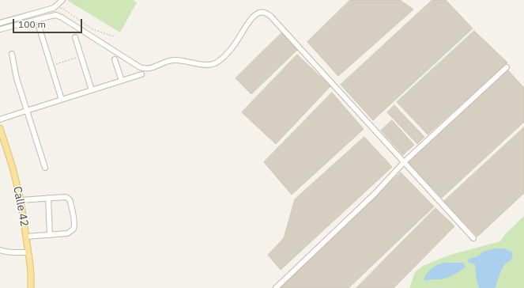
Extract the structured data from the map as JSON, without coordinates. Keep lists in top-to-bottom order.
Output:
{
  "streets": {
    "main road": ["Calle 42"]
  },
  "scale_bar": "100 m"
}
